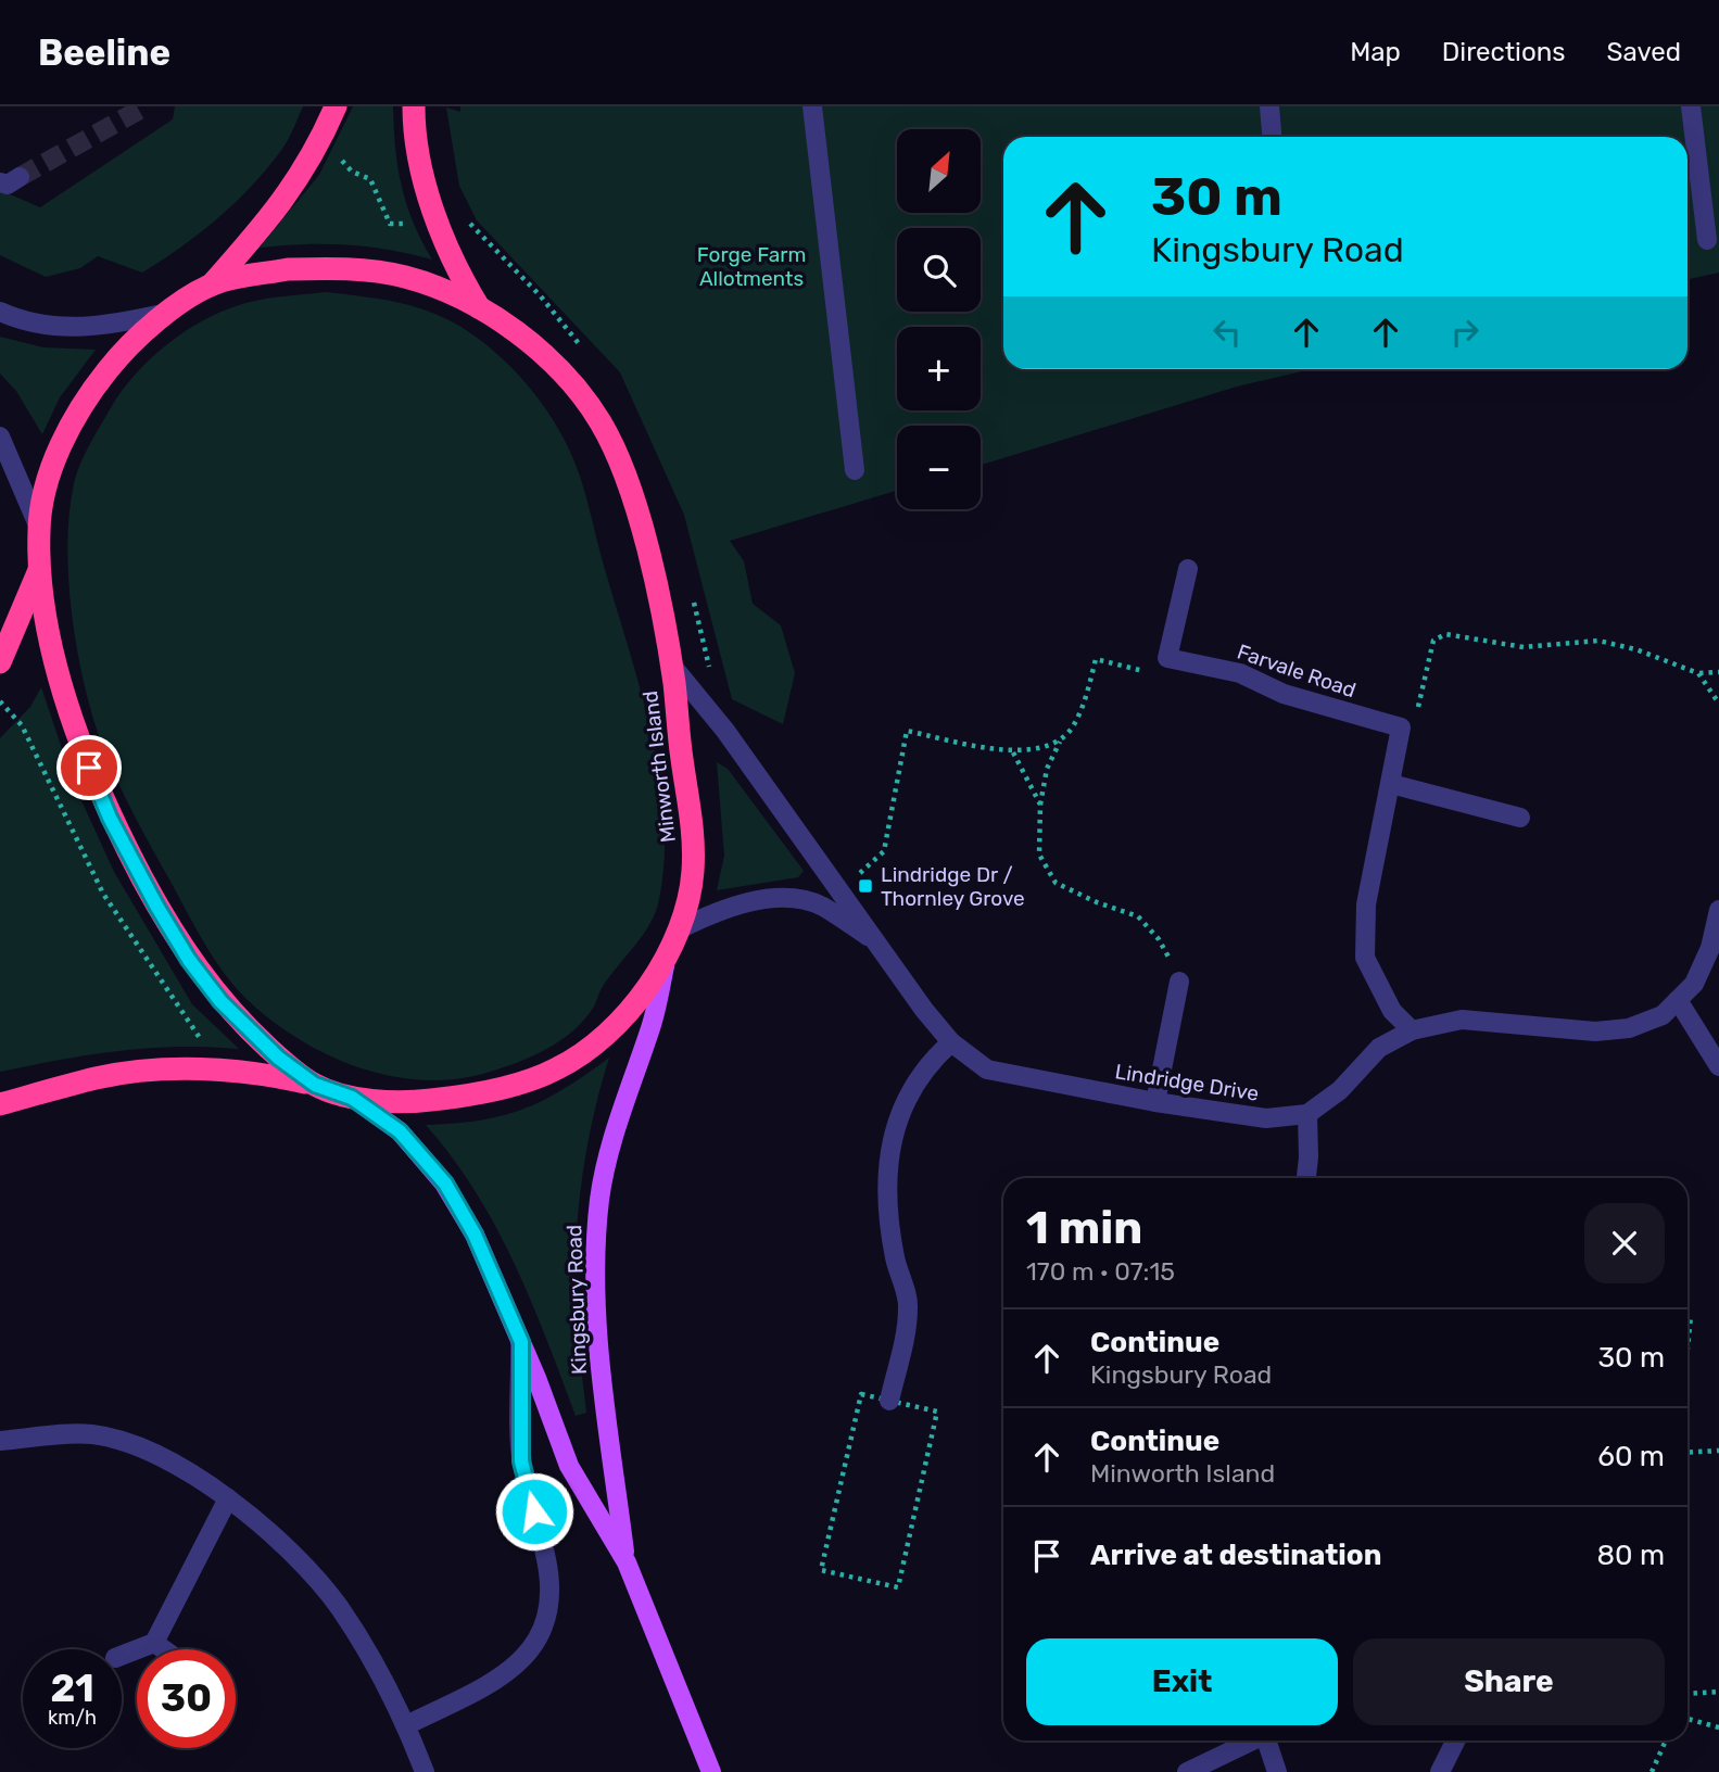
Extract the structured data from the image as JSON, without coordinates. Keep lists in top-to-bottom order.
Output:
{
  "streets": {
    "highway": ["Minworth Island"],
    "main road": ["Kingsbury Road"],
    "street": ["Farvale Road", "Lindridge Drive"]
  },
  "crossings": [
    ["Minworth Island", "Lindridge Drive"],
    ["Minworth Island", "Kingsbury Road"],
    ["Lindridge Drive", "Kingsbury Road"]
  ],
  "parks": ["Forge Farm Allotments"],
  "places": {
    "transit": ["Lindridge Dr / Thornley Grove"]
  },
  "north": "top right",
  "page": {
    "header": "Beeline",
    "nav": ["Map", "Directions", "Saved"],
    "map_buttons": ["+", "−"],
    "turn": ["30 m", "Kingsbury Road"],
    "heading": ["1 min", "170 m · 07:15"],
    "list": [
      {
        "name": "Continue",
        "note": "Kingsbury Road",
        "value": "30 m"
      },
      {
        "name": "Continue",
        "note": "Minworth Island",
        "value": "60 m"
      },
      {
        "name": "Arrive at destination",
        "value": "80 m"
      }
    ],
    "buttons": ["Exit", "Share"],
    "speed": "21 km/h",
    "limit": "30"
  }
}
